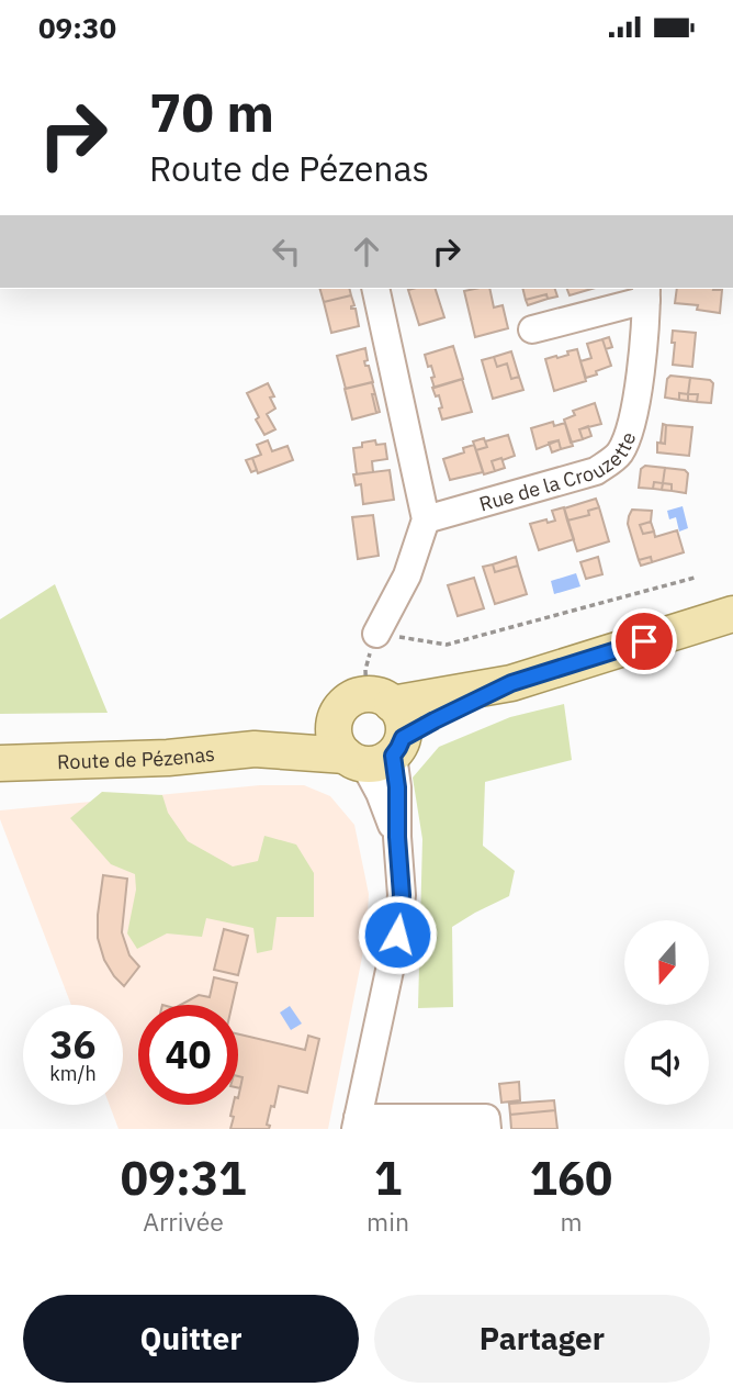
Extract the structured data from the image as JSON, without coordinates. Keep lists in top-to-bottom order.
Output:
{
  "streets": {
    "main road": ["Route de Pézenas"],
    "street": ["Rue de la Crouzette"]
  },
  "north": "bottom",
  "page": {
    "status": "09:30",
    "turn": ["70 m", "Route de Pézenas"],
    "speed": "36 km/h",
    "limit": "40",
    "eta": [
      "09:31",
      "Arrivée",
      "1",
      "min",
      "160",
      "m"
    ],
    "buttons": ["Quitter", "Partager"]
  }
}
